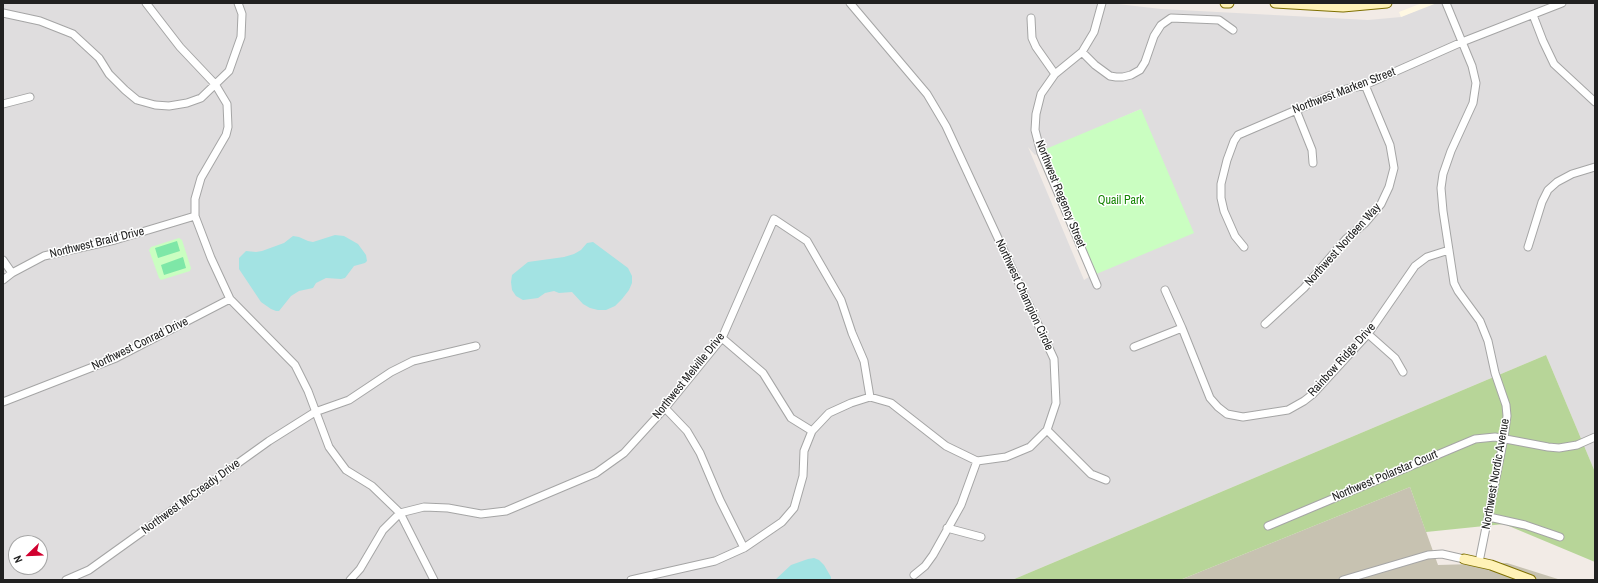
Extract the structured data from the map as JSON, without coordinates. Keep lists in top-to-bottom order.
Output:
{
  "streets": {
    "street": [
      "Northwest Marken Street",
      "Northwest Regency Street",
      "Northwest Braid Drive",
      "Northwest Nordeen Way",
      "Northwest Champion Circle",
      "Northwest Conrad Drive",
      "Rainbow Ridge Drive",
      "Northwest Melville Drive",
      "Northwest Nordic Avenue",
      "Northwest Polarstar Court",
      "Northwest McCready Drive"
    ]
  },
  "crossings": [
    ["Northwest Marken Street", "Northwest Nordeen Way"],
    ["Northwest Marken Street", "Northwest Nordic Avenue"],
    ["Rainbow Ridge Drive", "Northwest Nordic Avenue"],
    ["Northwest Nordic Avenue", "Northwest Polarstar Court"]
  ],
  "parks": ["Quail Park"],
  "north": "bottom left"
}
